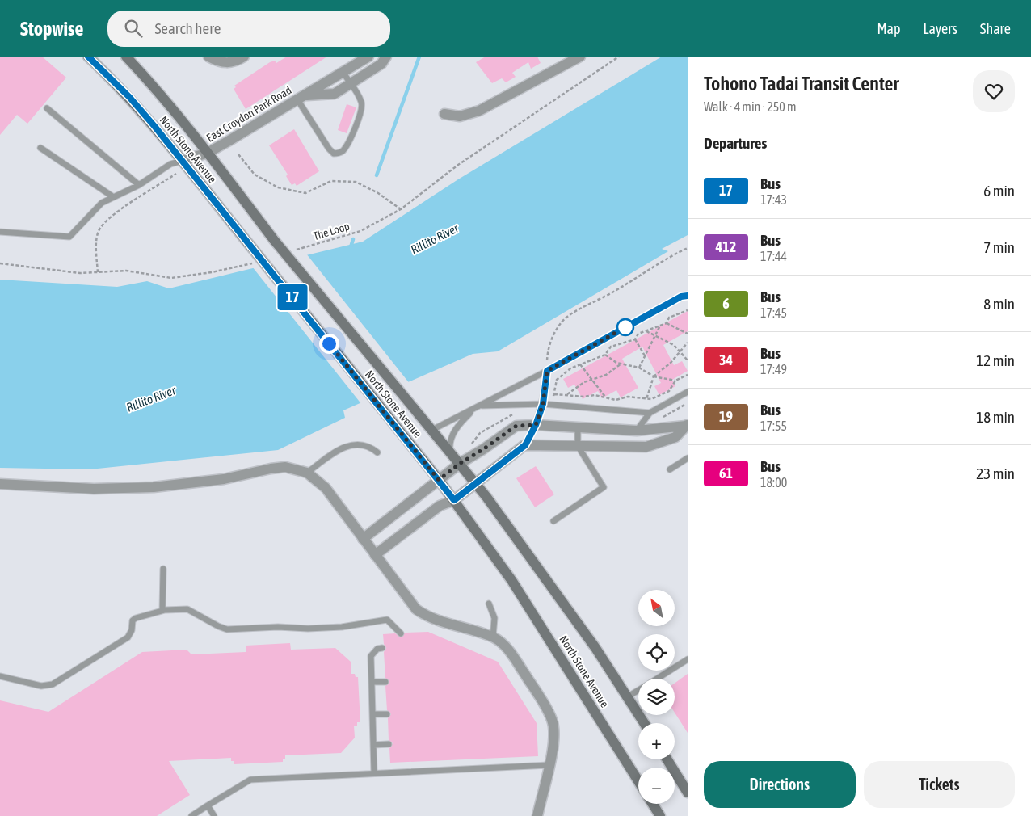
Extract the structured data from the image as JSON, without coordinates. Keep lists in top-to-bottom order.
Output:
{
  "streets": {
    "main road": ["North Stone Avenue"],
    "street": ["East Croydon Park Road"],
    "path": ["The Loop"]
  },
  "crossings": [
    ["East Croydon Park Road", "North Stone Avenue"]
  ],
  "water": ["Rillito River"],
  "lines": ["bus line 17"],
  "north": "top left",
  "page": {
    "header": "Stopwise",
    "search": "Search here",
    "nav": ["Map", "Layers", "Share"],
    "on_map": "17",
    "heading": [
      ["Tohono Tadai Transit Center", "Walk · 4 min · 250 m"],
      "Departures"
    ],
    "list": [
      {
        "mark": "17",
        "name": "Bus",
        "note": "17:43",
        "value": "6 min"
      },
      {
        "mark": "412",
        "name": "Bus",
        "note": "17:44",
        "value": "7 min"
      },
      {
        "mark": "6",
        "name": "Bus",
        "note": "17:45",
        "value": "8 min"
      },
      {
        "mark": "34",
        "name": "Bus",
        "note": "17:49",
        "value": "12 min"
      },
      {
        "mark": "19",
        "name": "Bus",
        "note": "17:55",
        "value": "18 min"
      },
      {
        "mark": "61",
        "name": "Bus",
        "note": "18:00",
        "value": "23 min"
      }
    ],
    "map_buttons": ["+", "−"],
    "buttons": ["Directions", "Tickets"]
  }
}
